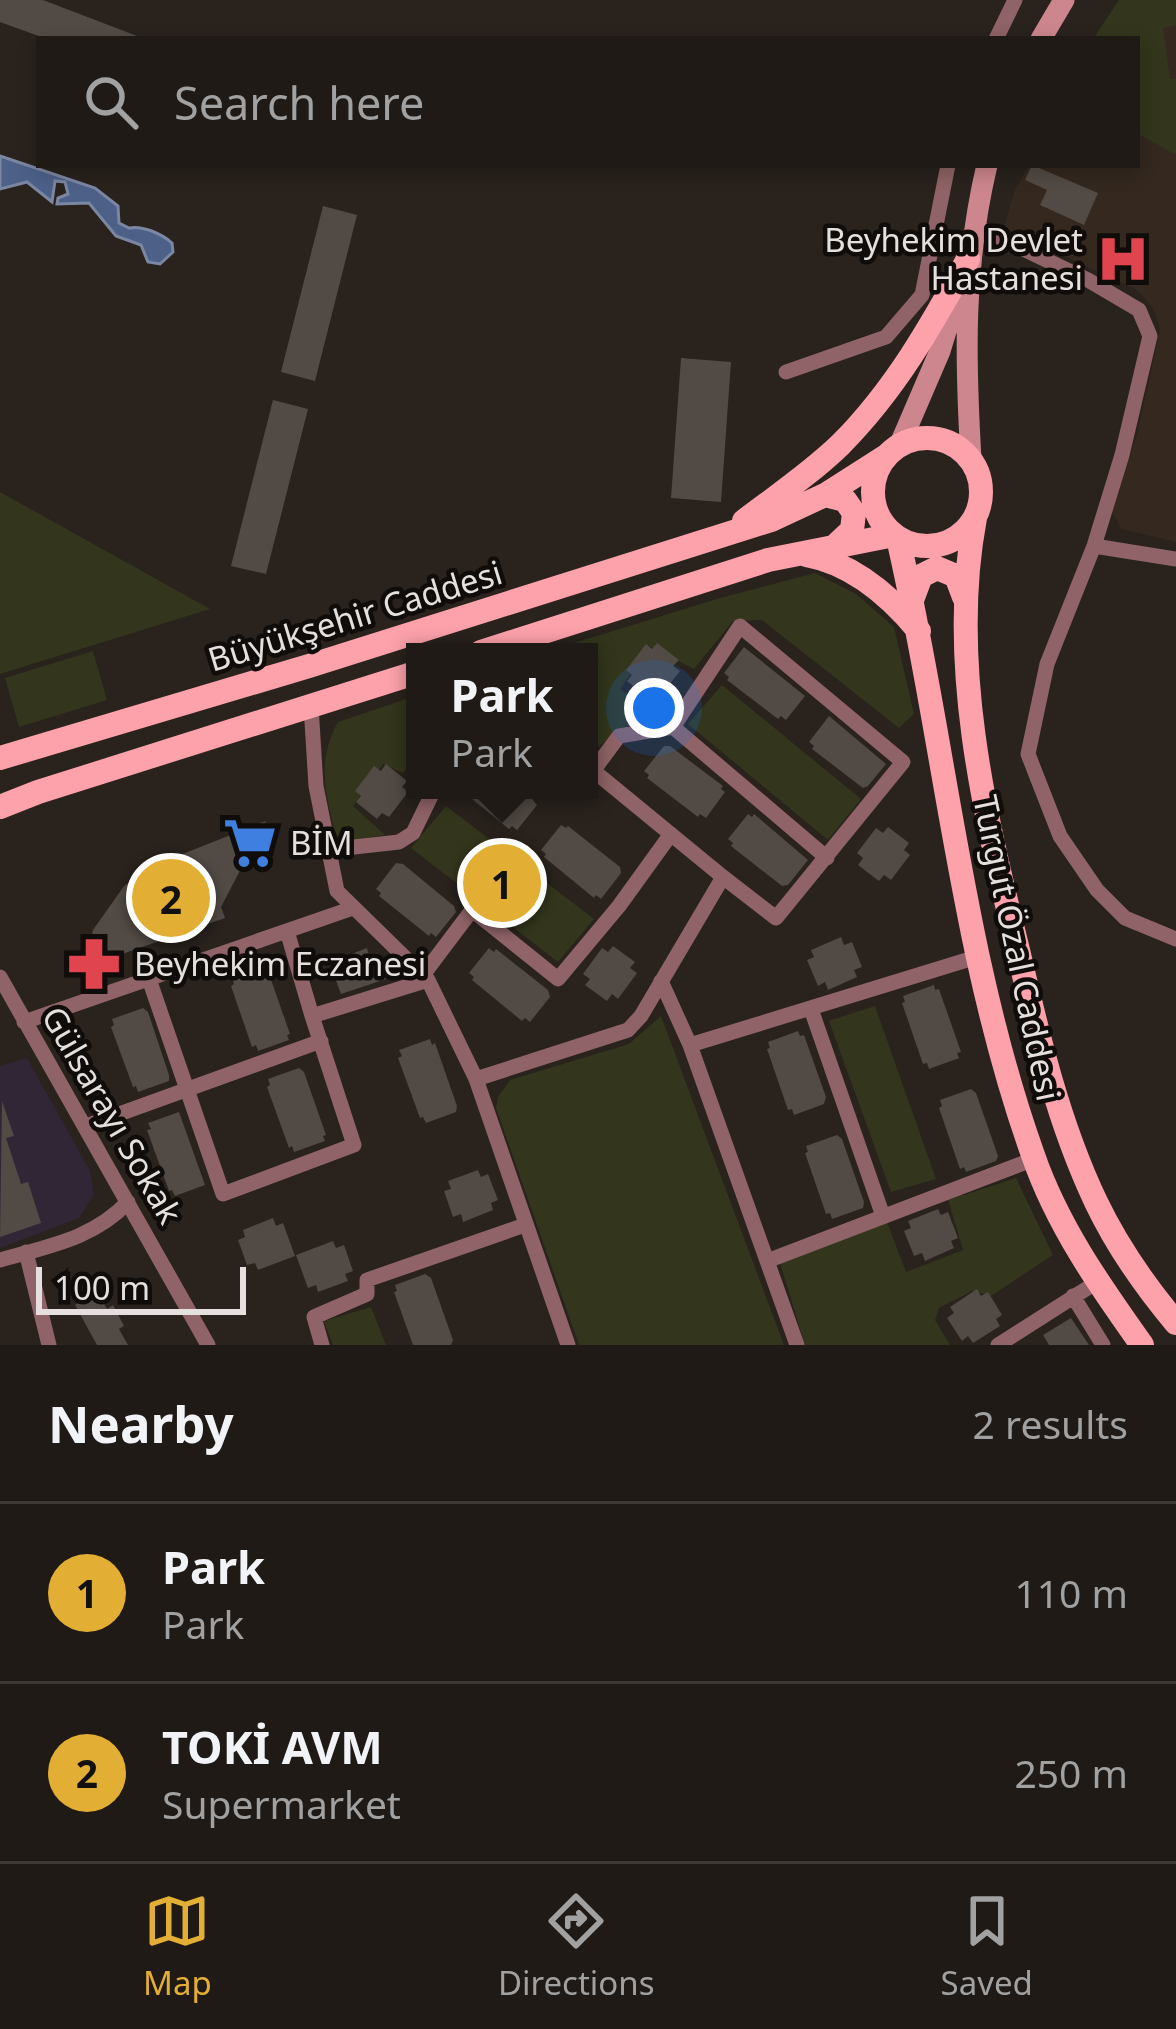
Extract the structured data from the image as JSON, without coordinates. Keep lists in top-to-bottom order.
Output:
{
  "streets": {
    "main road": ["Büyükşehir Caddesi", "Turgut Özal Caddesi"],
    "street": ["Gülsarayı Sokak"]
  },
  "places": {
    "hospital": ["Beyhekim Devlet Hastanesi"],
    "supermarket": ["BİM"],
    "pharmacy": ["Beyhekim Eczanesi"]
  },
  "scale_bar": "100 m",
  "page": {
    "search": "Search here",
    "popup": ["Park", "Park"],
    "pins": ["1", "2"],
    "scale": "100 m",
    "heading": ["Nearby", "2 results"],
    "list": [
      {
        "mark": "1",
        "name": "Park",
        "note": "Park",
        "value": "110 m"
      },
      {
        "mark": "2",
        "name": "TOKİ AVM",
        "note": "Supermarket",
        "value": "250 m"
      }
    ],
    "nav": ["Map", "Directions", "Saved"]
  }
}
